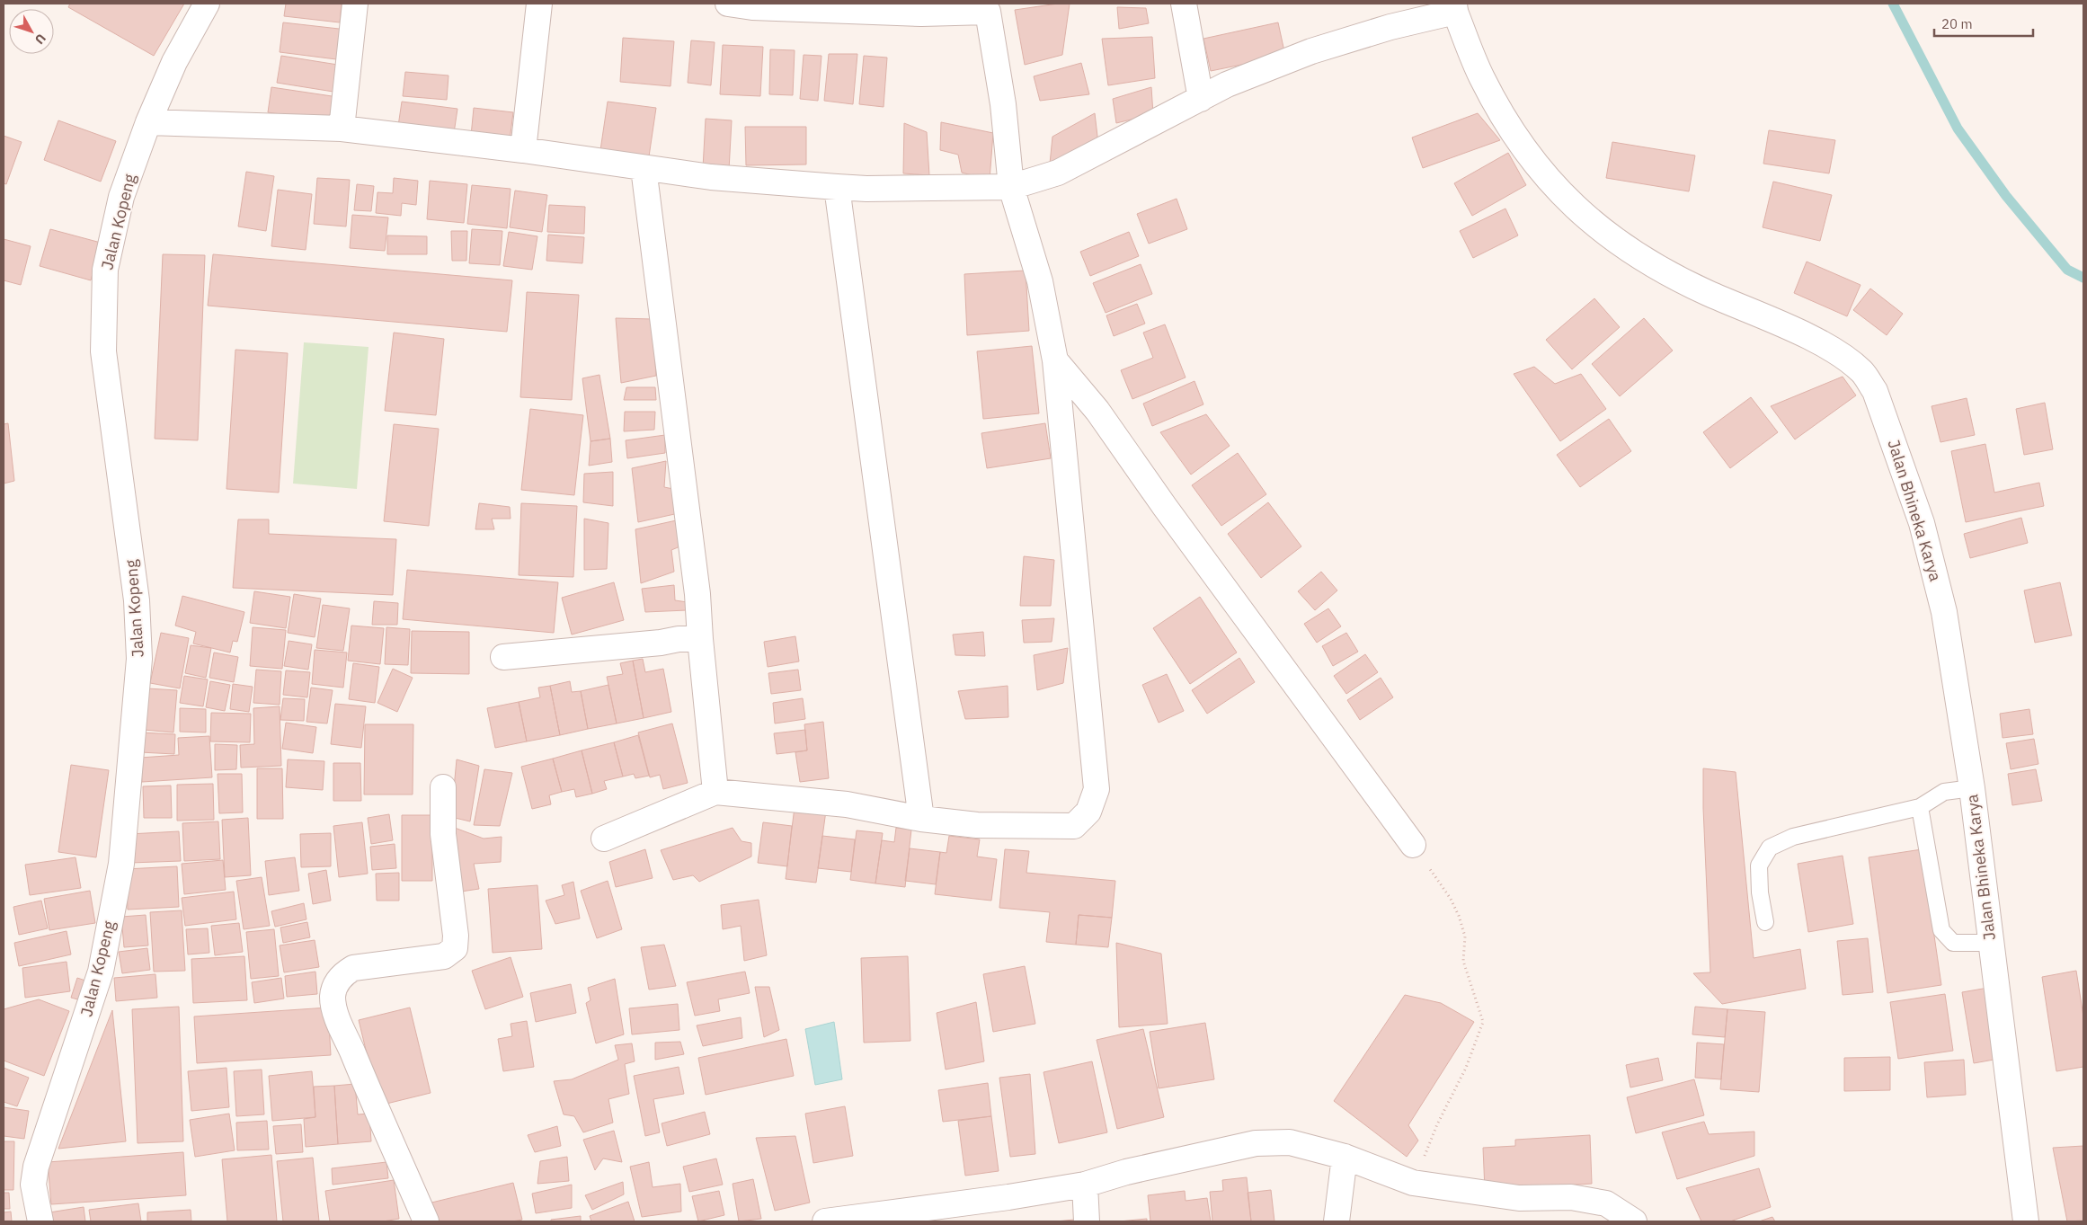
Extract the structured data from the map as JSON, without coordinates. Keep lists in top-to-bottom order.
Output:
{
  "streets": {
    "street": ["Jalan Kopeng", "Jalan Bhineka Karya"]
  },
  "scale_bar": "20 m",
  "north": "bottom right"
}
